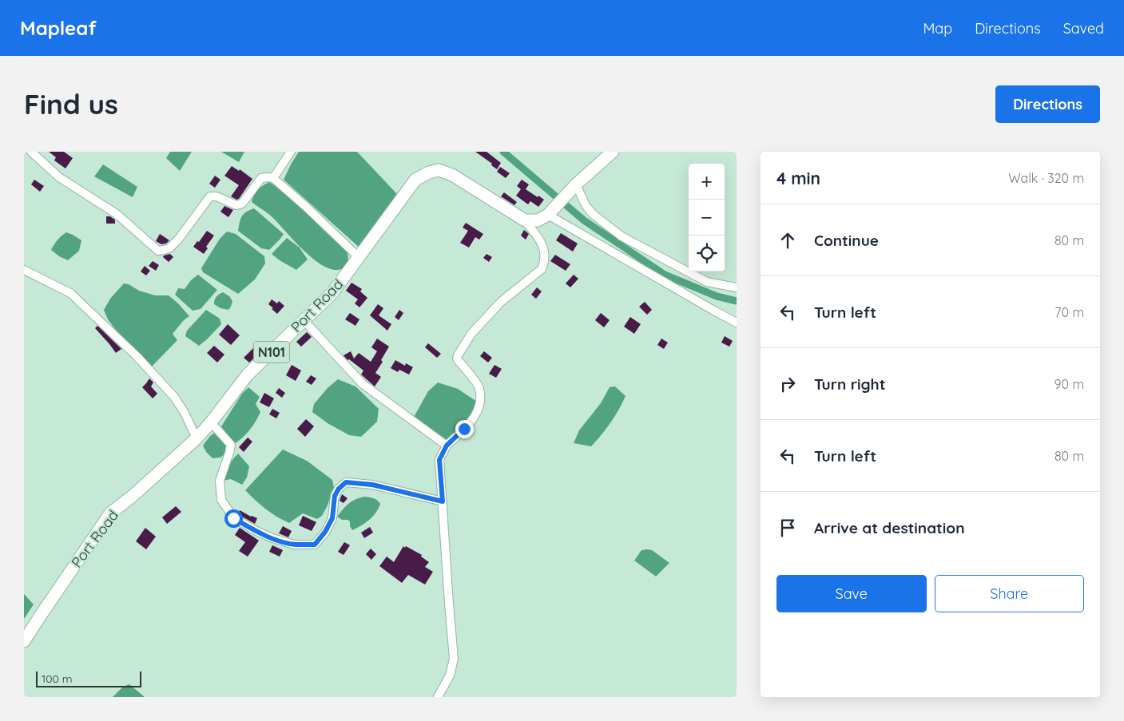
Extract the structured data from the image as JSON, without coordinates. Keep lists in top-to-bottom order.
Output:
{
  "streets": {
    "highway": ["Port Road", "N101"]
  },
  "scale_bar": "100 m",
  "page": {
    "header": "Mapleaf",
    "nav": ["Map", "Directions", "Saved"],
    "buttons": [
      "Directions",
      ["Save", "Share"]
    ],
    "title": "Find us",
    "heading": ["4 min", "Walk · 320 m"],
    "map_buttons": ["+", "−"],
    "list": [
      ["Continue", "80 m"],
      ["Turn left", "70 m"],
      ["Turn right", "90 m"],
      ["Turn left", "80 m"],
      "Arrive at destination"
    ],
    "scale": "100 m"
  }
}
